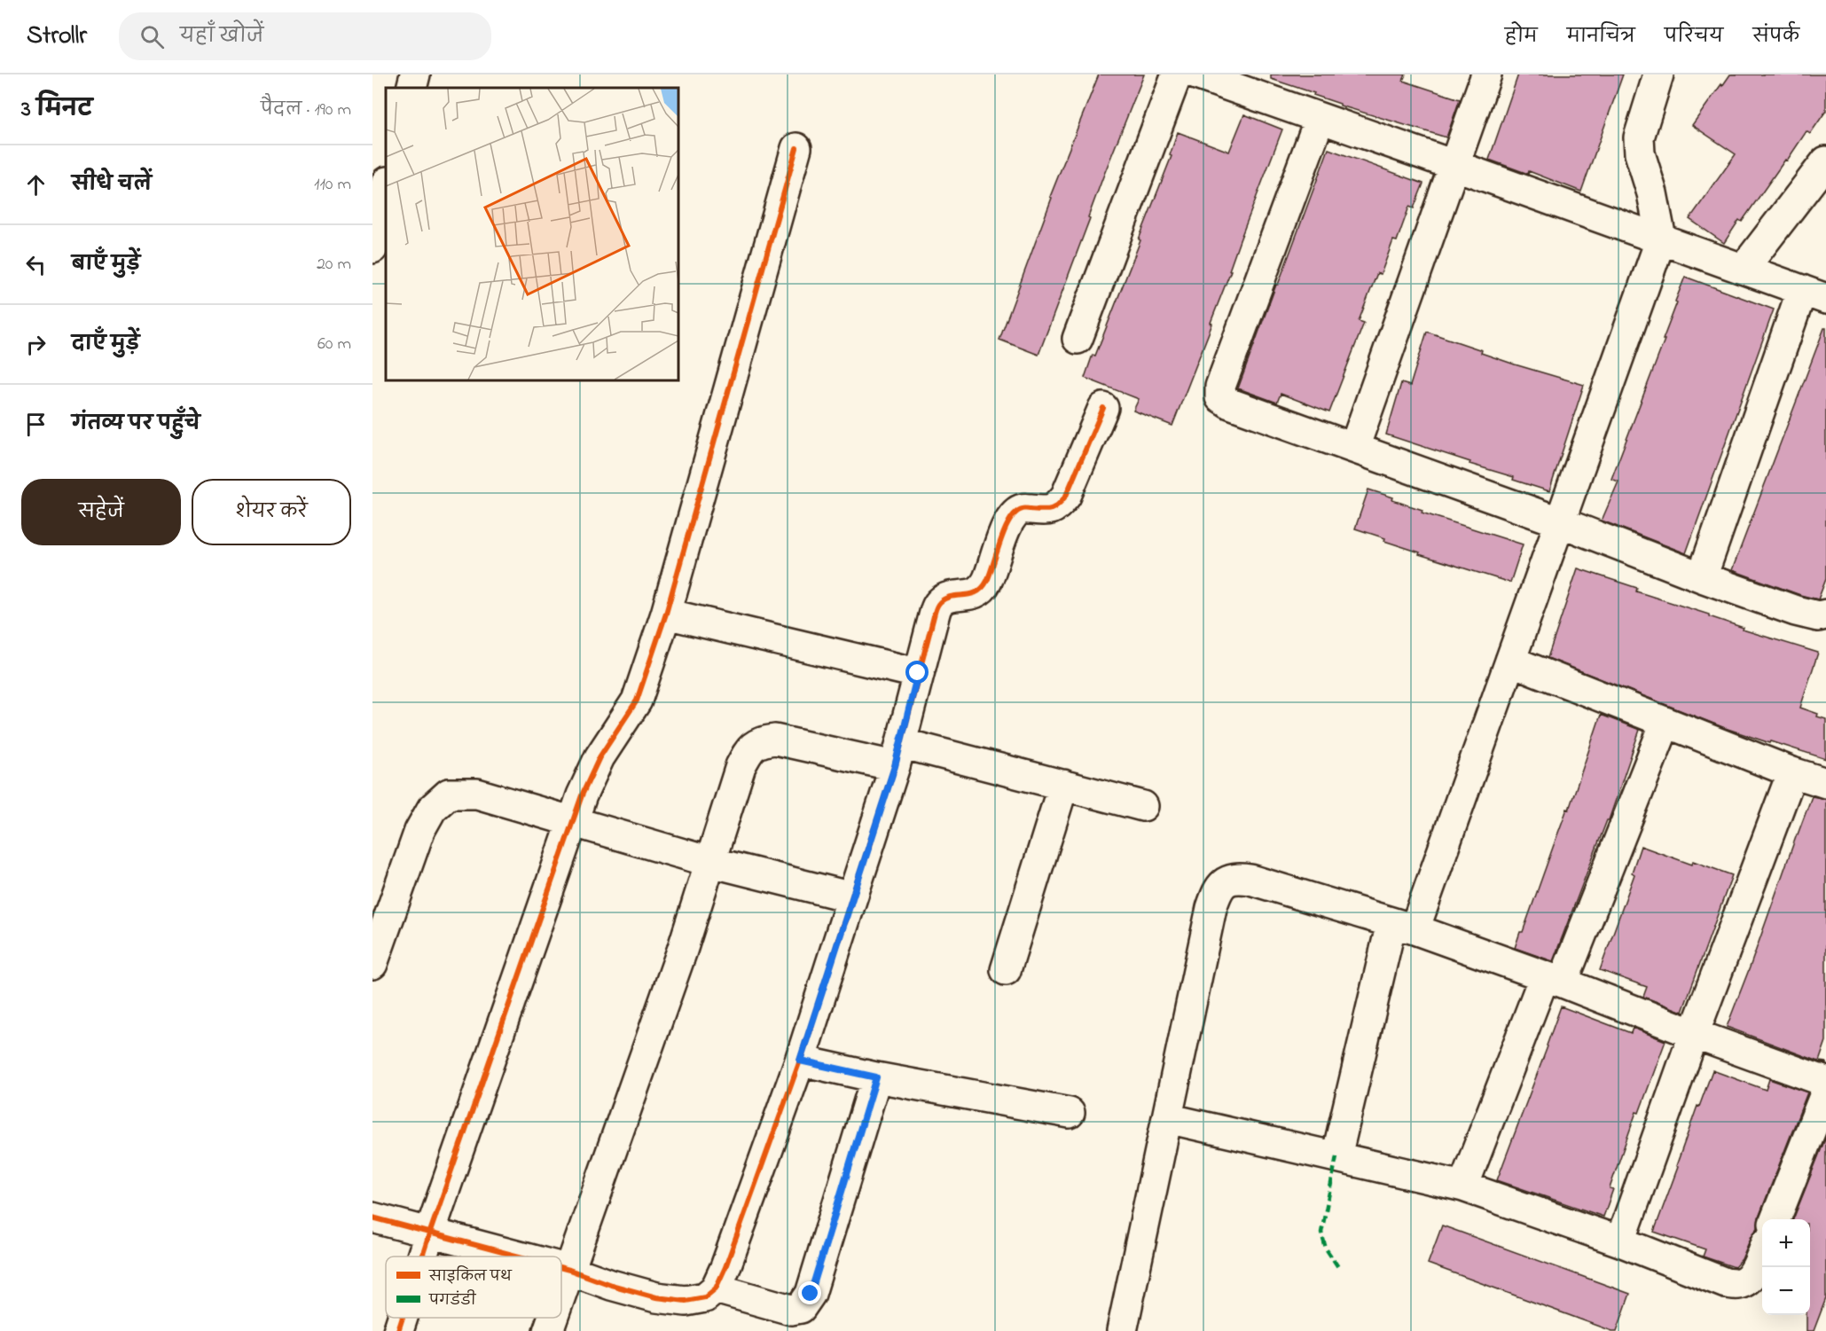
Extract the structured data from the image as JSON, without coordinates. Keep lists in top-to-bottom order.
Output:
{
  "legend": ["साइकिल पथ", "पगडंडी"],
  "page": {
    "header": "Strollr",
    "search": "यहाँ खोजें",
    "nav": [
      "होम",
      "मानचित्र",
      "परिचय",
      "संपर्क"
    ],
    "heading": ["3 मिनट", "पैदल · 190 m"],
    "list": [
      ["सीधे चलें", "110 m"],
      ["बाएँ मुड़ें", "20 m"],
      ["दाएँ मुड़ें", "60 m"],
      "गंतव्य पर पहुँचे"
    ],
    "buttons": ["सहेजें", "शेयर करें"],
    "map_buttons": ["+", "−"]
  }
}
